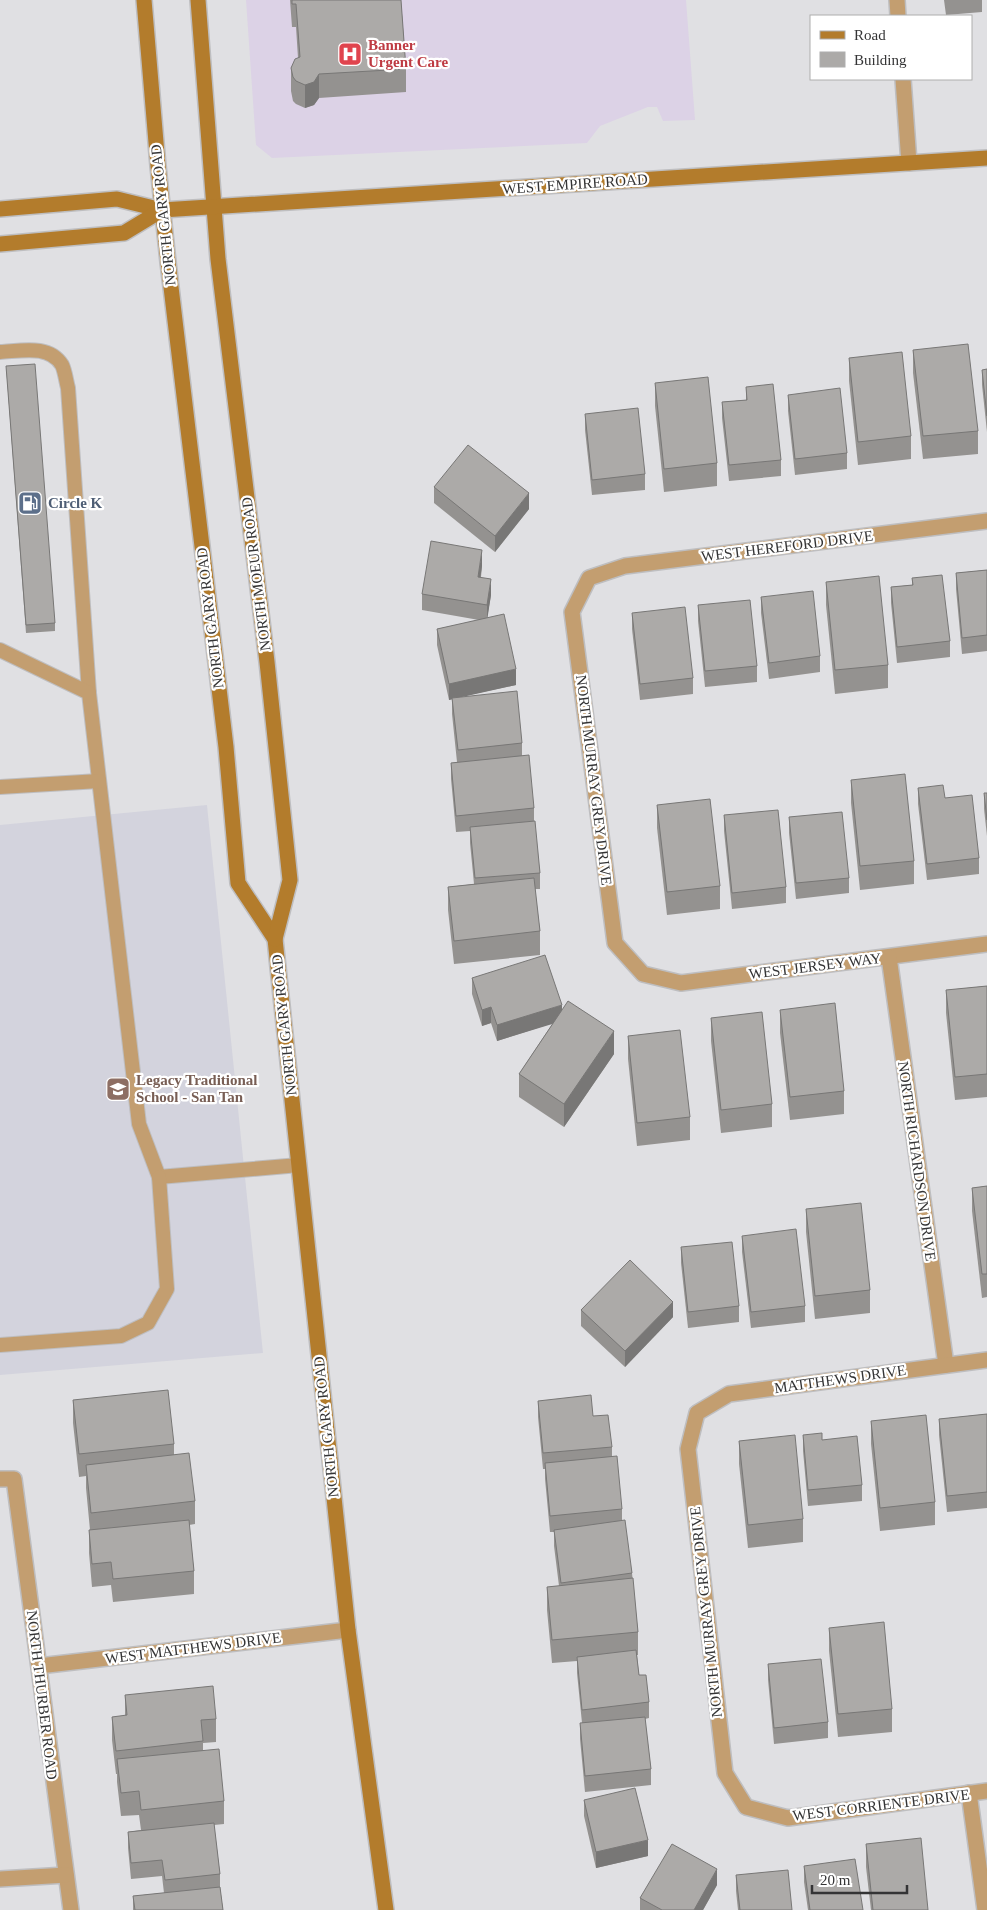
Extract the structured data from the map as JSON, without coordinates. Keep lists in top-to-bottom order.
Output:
{
  "streets": {
    "main road": ["WEST EMPIRE ROAD", "NORTH GARY ROAD", "NORTH MOEUR ROAD"],
    "street": [
      "WEST HEREFORD DRIVE",
      "NORTH MURRAY GREY DRIVE",
      "WEST JERSEY WAY",
      "NORTH RICHARDSON DRIVE",
      "MATTHEWS DRIVE",
      "WEST MATTHEWS DRIVE",
      "NORTH THURBER ROAD",
      "WEST CORRIENTE DRIVE"
    ]
  },
  "crossings": [
    ["WEST EMPIRE ROAD", "NORTH GARY ROAD"],
    ["WEST EMPIRE ROAD", "NORTH MOEUR ROAD"],
    ["NORTH GARY ROAD", "NORTH MOEUR ROAD"],
    ["NORTH GARY ROAD", "WEST MATTHEWS DRIVE"],
    ["WEST HEREFORD DRIVE", "NORTH MURRAY GREY DRIVE"],
    ["NORTH MURRAY GREY DRIVE", "WEST JERSEY WAY"],
    ["NORTH MURRAY GREY DRIVE", "MATTHEWS DRIVE"],
    ["NORTH MURRAY GREY DRIVE", "WEST CORRIENTE DRIVE"],
    ["WEST JERSEY WAY", "NORTH RICHARDSON DRIVE"],
    ["NORTH RICHARDSON DRIVE", "MATTHEWS DRIVE"],
    ["WEST MATTHEWS DRIVE", "NORTH THURBER ROAD"]
  ],
  "places": {
    "hospital": ["Banner Urgent Care"],
    "fuel station": ["Circle K"],
    "school or university": ["Legacy Traditional School - San Tan"]
  },
  "legend": ["Road", "Building"],
  "scale_bar": "20 m"
}
